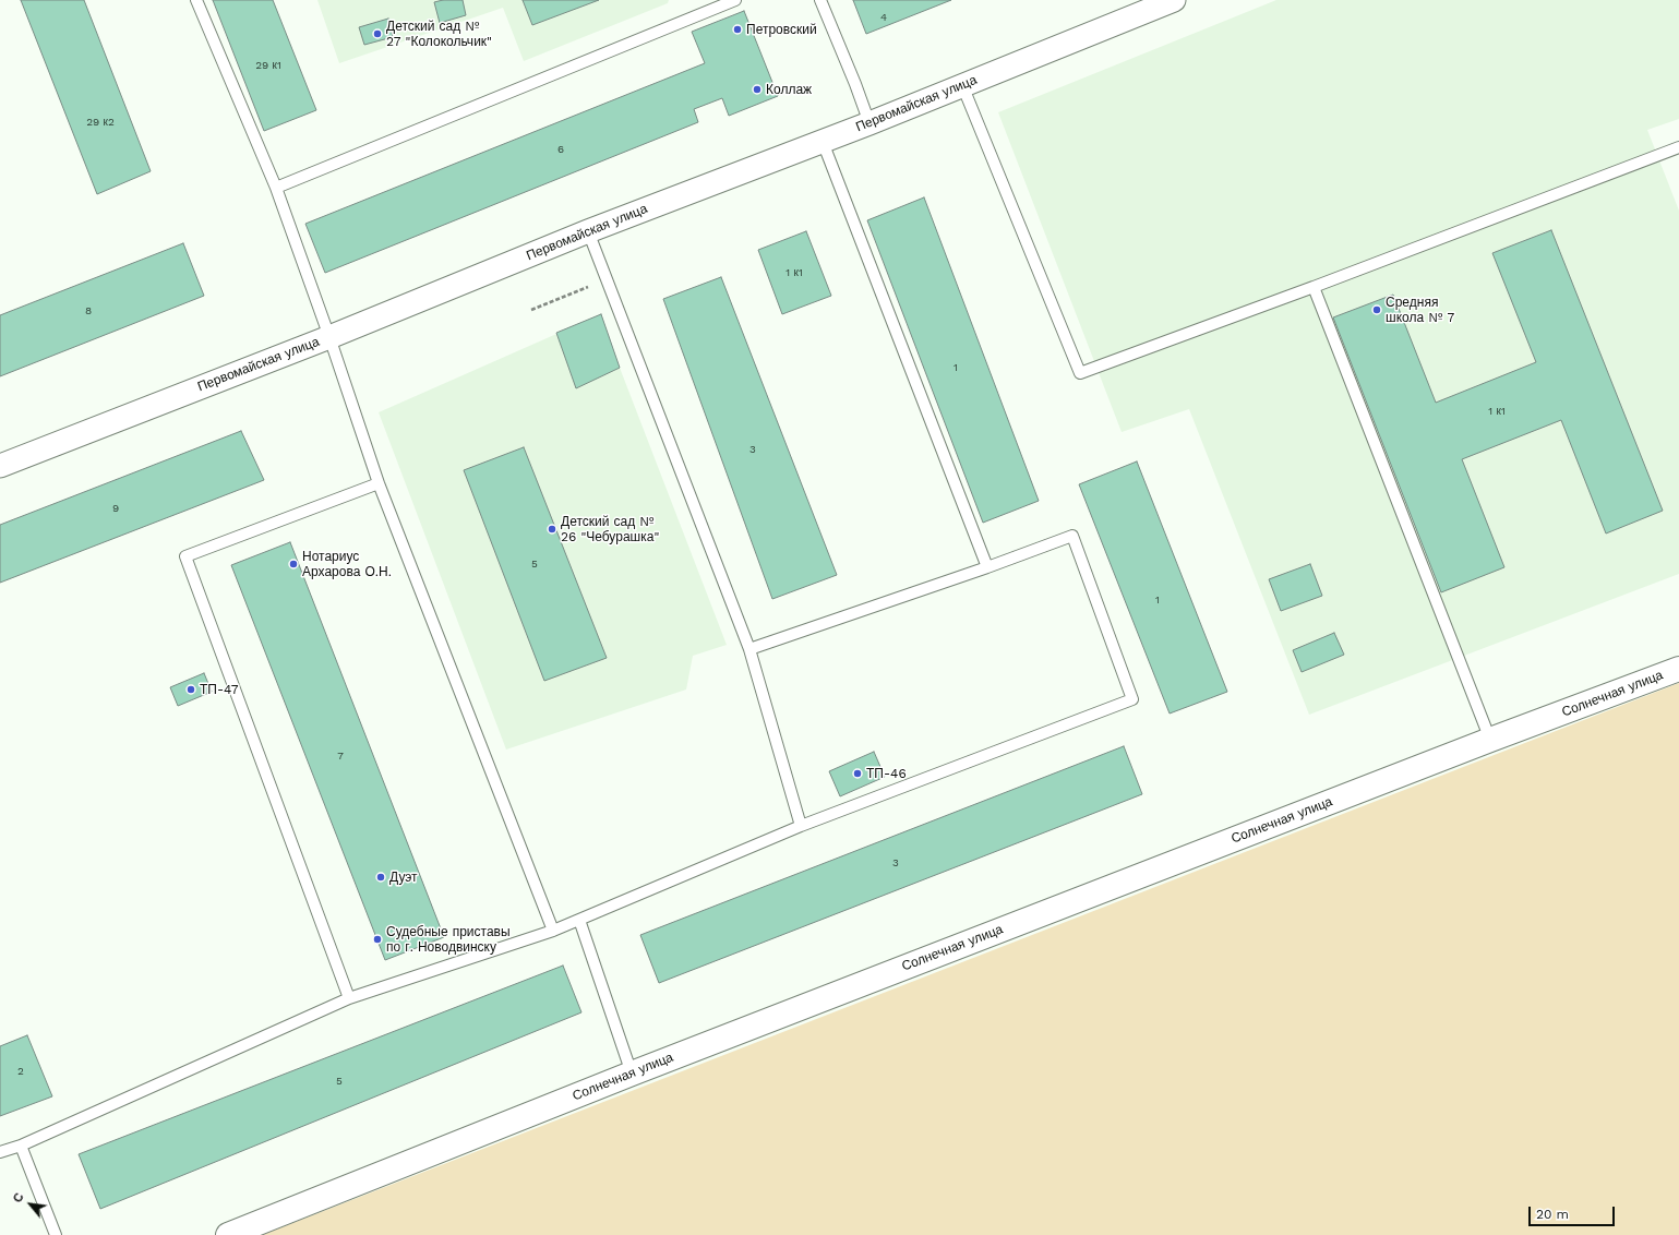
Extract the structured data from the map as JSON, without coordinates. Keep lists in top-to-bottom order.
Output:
{
  "streets": {
    "street": ["Первомайская улица", "Солнечная улица"]
  },
  "places": [
    "Петровский",
    "Детский сад № 27 \"Колокольчик\"",
    "Коллаж",
    "Средняя школа № 7",
    "Детский сад № 26 \"Чебурашка\"",
    "Нотариус Архарова О.Н.",
    "ТП-47",
    "ТП-46",
    "Дуэт",
    "Судебные приставы по г. Новодвинску"
  ],
  "house_numbers": [
    "4",
    "29 к1",
    "29 к2",
    "6",
    "1 к1",
    "8",
    "1",
    "1 к1",
    "3",
    "9",
    "5",
    "1",
    "7",
    "3",
    "2",
    "5"
  ],
  "scale_bar": "20 m",
  "north": "top left"
}
